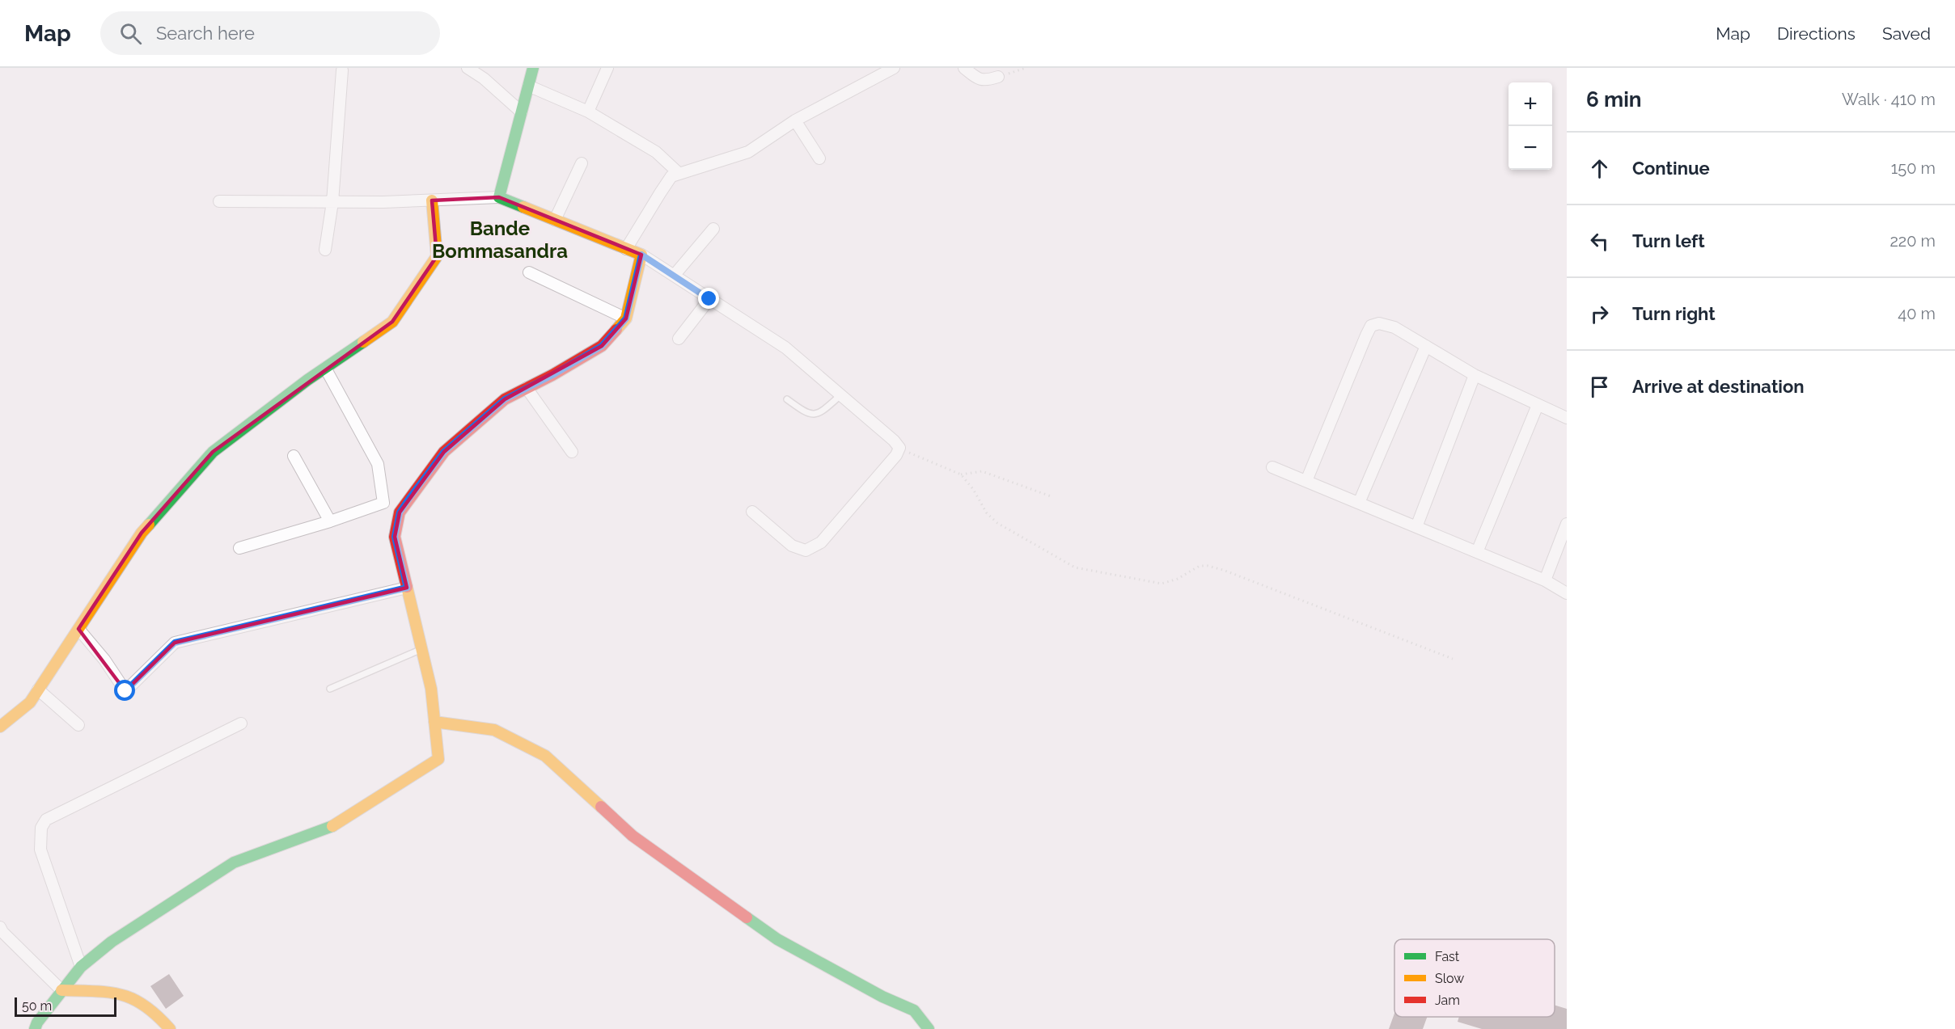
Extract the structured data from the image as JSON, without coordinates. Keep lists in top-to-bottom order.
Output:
{
  "districts": ["Bande Bommasandra"],
  "legend": ["Fast", "Slow", "Jam"],
  "scale_bar": "50 m",
  "page": {
    "header": "Map",
    "search": "Search here",
    "nav": ["Map", "Directions", "Saved"],
    "heading": ["6 min", "Walk · 410 m"],
    "map_buttons": ["+", "−"],
    "list": [
      ["Continue", "150 m"],
      ["Turn left", "220 m"],
      ["Turn right", "40 m"],
      "Arrive at destination"
    ],
    "scale": "50 m"
  }
}
